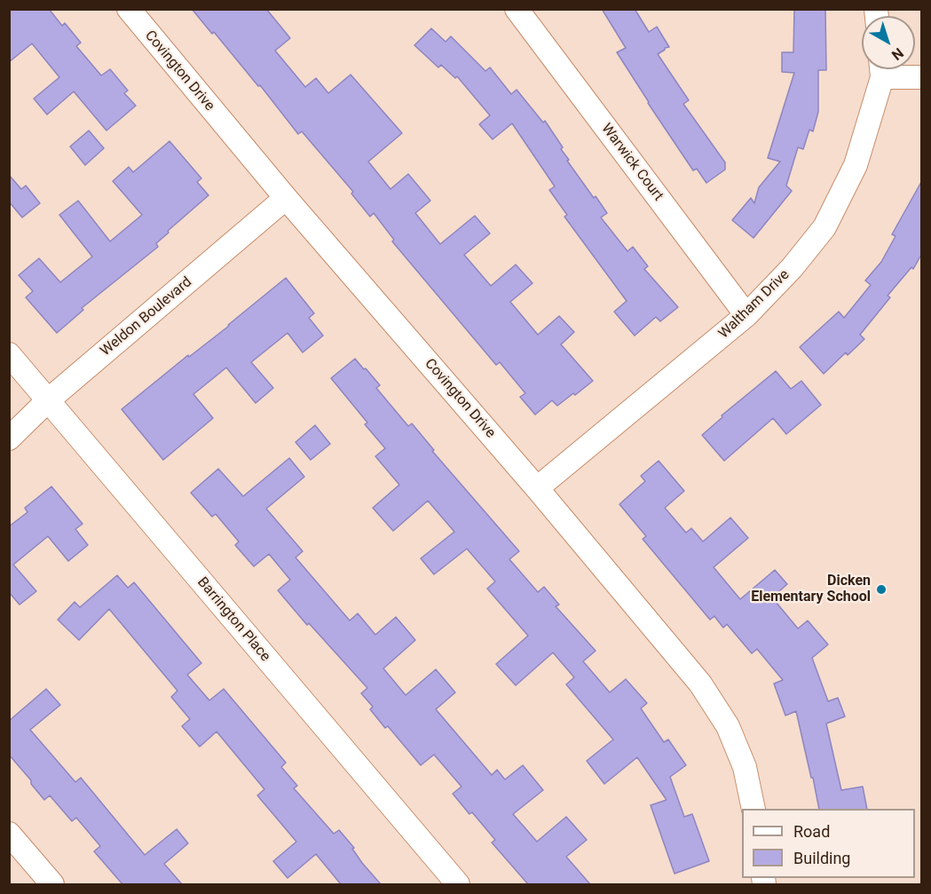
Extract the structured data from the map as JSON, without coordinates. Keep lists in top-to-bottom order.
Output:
{
  "streets": {
    "street": [
      "Covington Drive",
      "Warwick Court",
      "Waltham Drive",
      "Weldon Boulevard",
      "Barrington Place"
    ]
  },
  "crossings": [
    ["Covington Drive", "Waltham Drive"],
    ["Covington Drive", "Weldon Boulevard"],
    ["Warwick Court", "Waltham Drive"],
    ["Weldon Boulevard", "Barrington Place"]
  ],
  "places": ["Dicken Elementary School"],
  "legend": ["Road", "Building"],
  "north": "bottom right"
}
